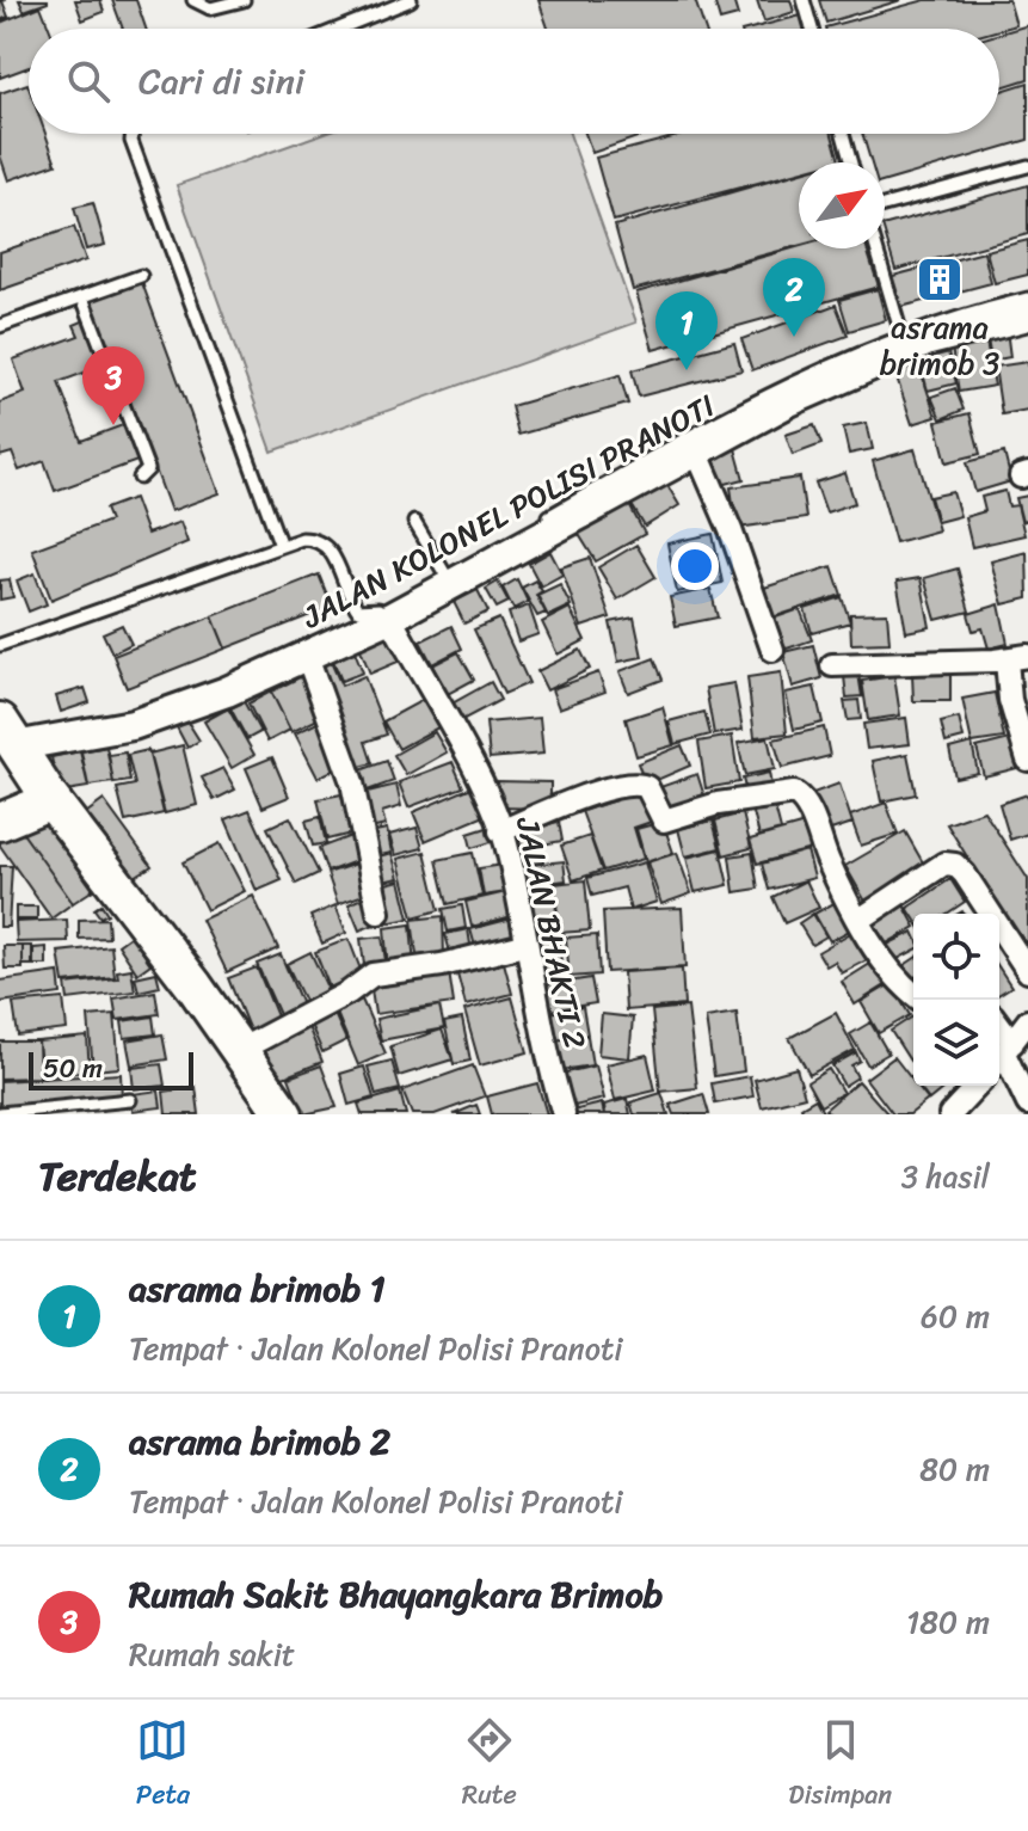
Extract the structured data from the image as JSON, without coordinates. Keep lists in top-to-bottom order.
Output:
{
  "streets": {
    "street": ["JALAN KOLONEL POLISI PRANOTI", "JALAN BHAKTI 2"]
  },
  "crossings": [
    ["JALAN KOLONEL POLISI PRANOTI", "JALAN BHAKTI 2"]
  ],
  "places": {
    "building": ["asrama brimob 3"]
  },
  "scale_bar": "50 m",
  "north": "top right",
  "page": {
    "search": "Cari di sini",
    "pins": ["2", "1", "3"],
    "scale": "50 m",
    "heading": ["Terdekat", "3 hasil"],
    "list": [
      {
        "mark": "1",
        "name": "asrama brimob 1",
        "note": "Tempat · Jalan Kolonel Polisi Pranoti",
        "value": "60 m"
      },
      {
        "mark": "2",
        "name": "asrama brimob 2",
        "note": "Tempat · Jalan Kolonel Polisi Pranoti",
        "value": "80 m"
      },
      {
        "mark": "3",
        "name": "Rumah Sakit Bhayangkara Brimob",
        "note": "Rumah sakit",
        "value": "180 m"
      }
    ],
    "nav": ["Peta", "Rute", "Disimpan"]
  }
}
